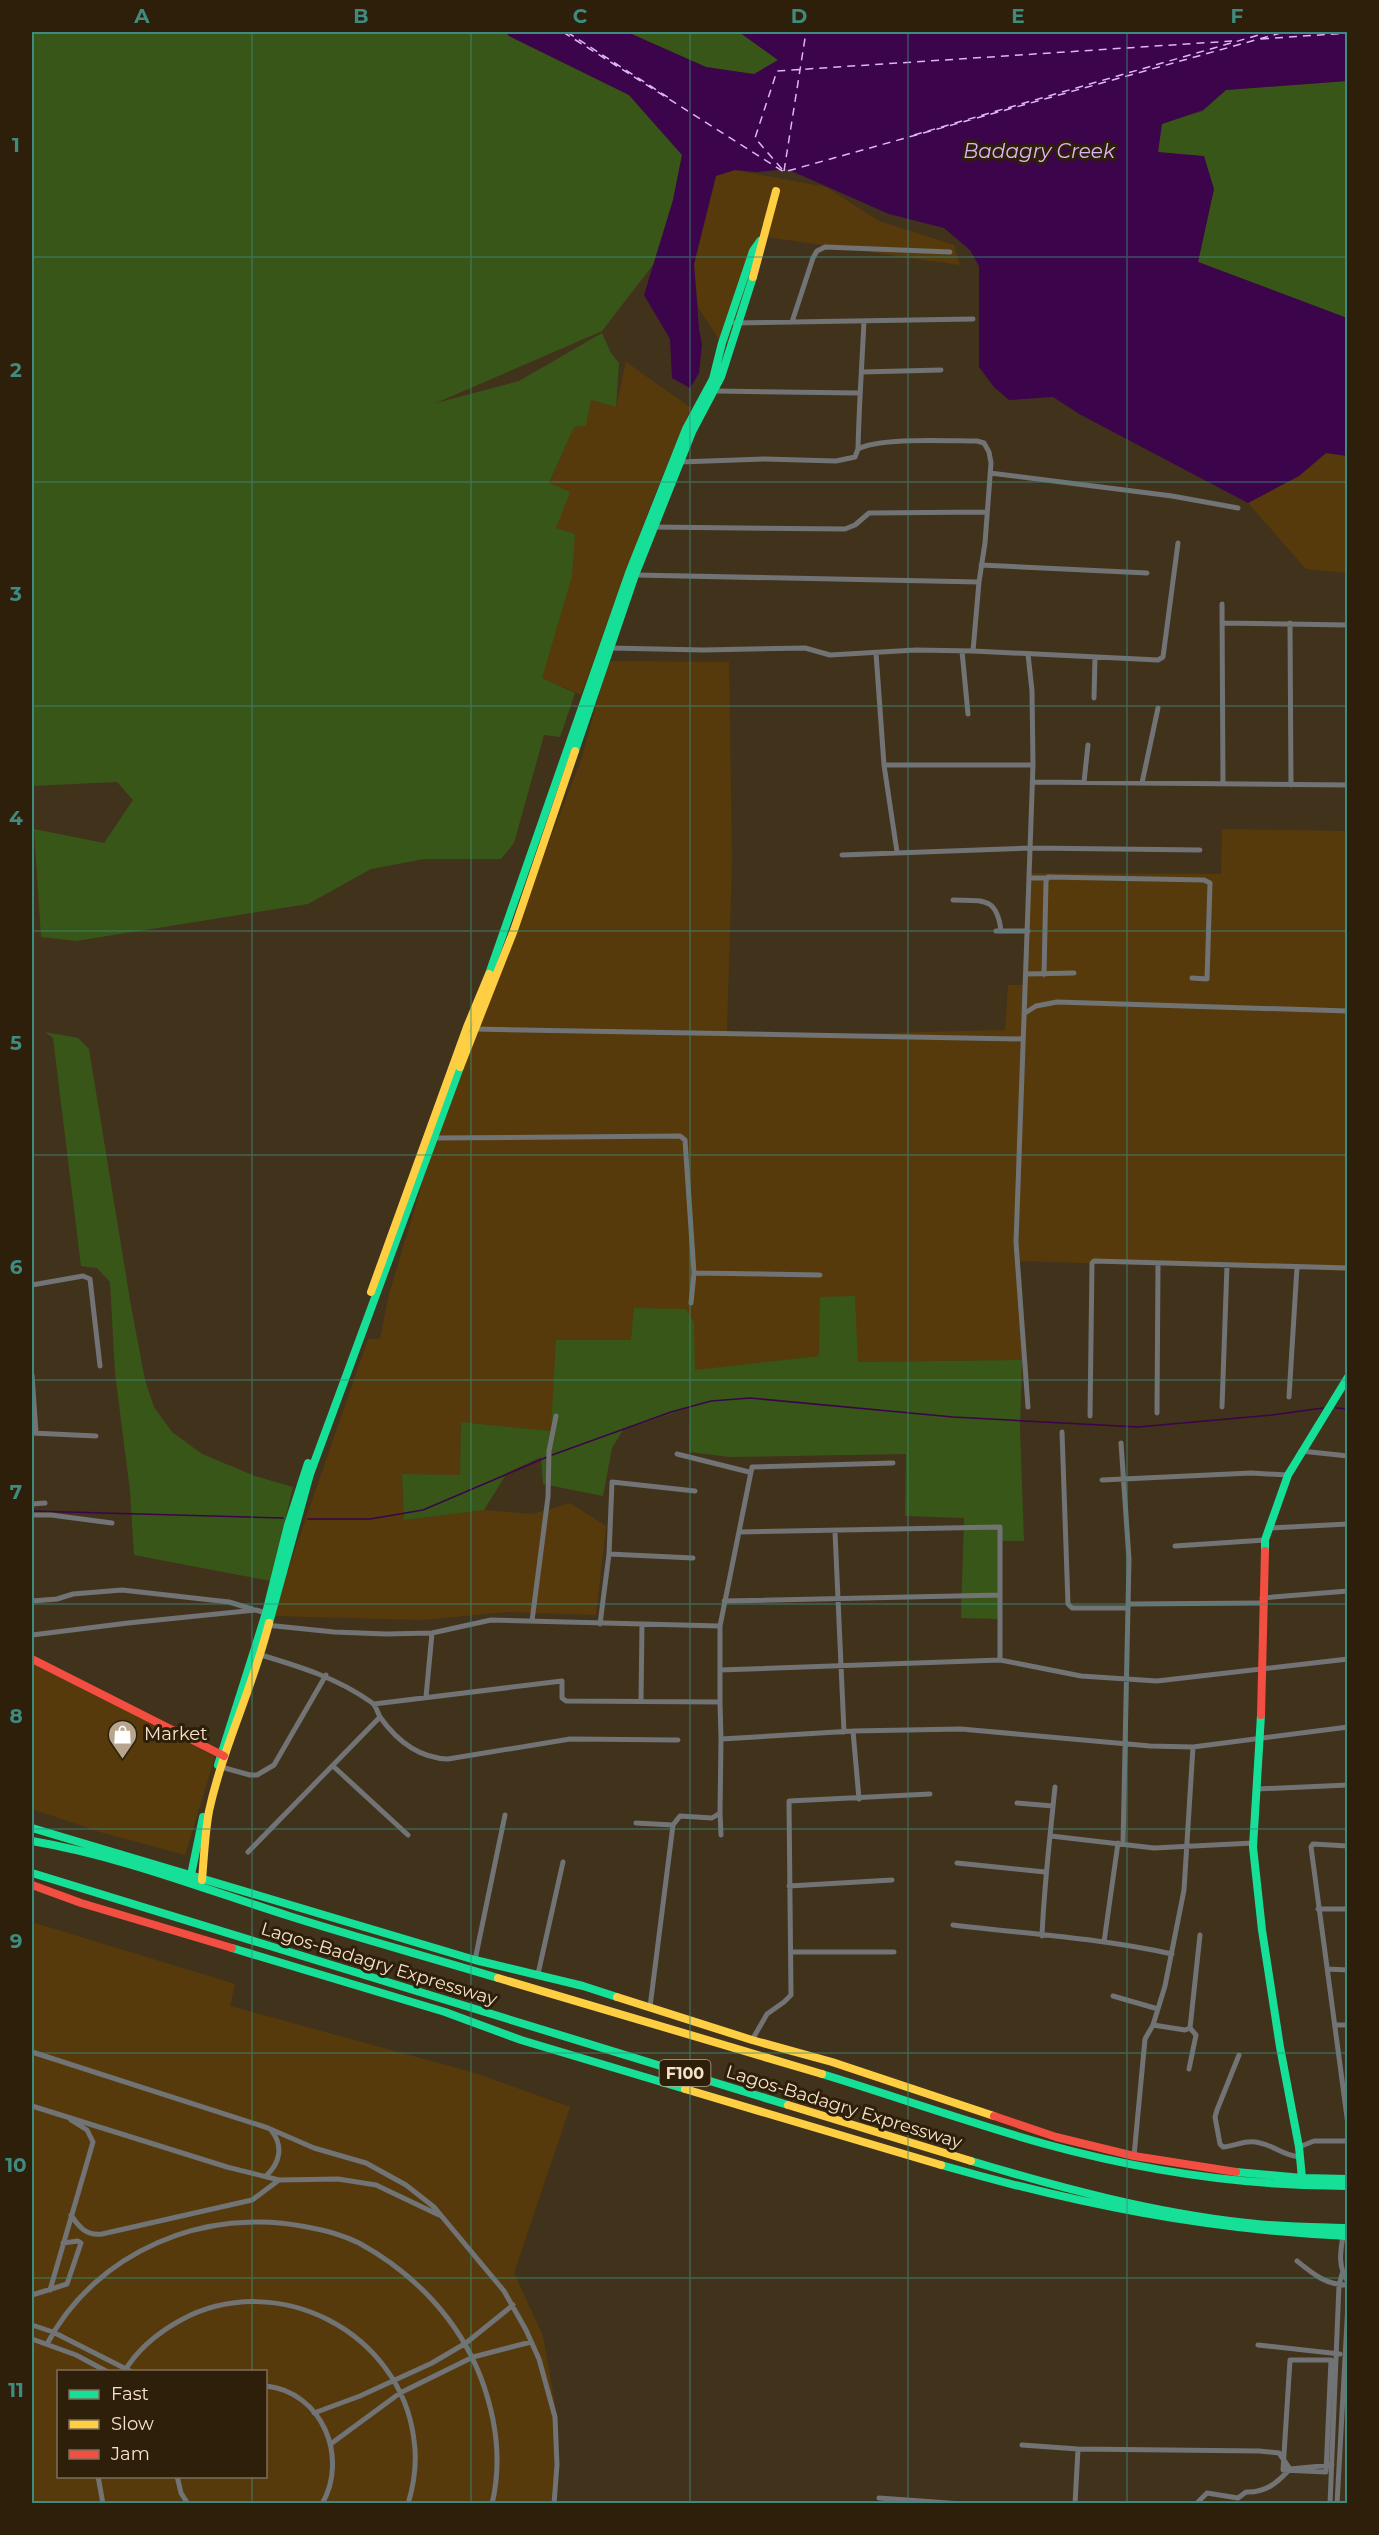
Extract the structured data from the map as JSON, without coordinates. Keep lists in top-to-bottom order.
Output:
{
  "streets": {
    "main road": ["Lagos-Badagry Expressway", "F100"]
  },
  "water": ["Badagry Creek"],
  "places": {
    "shop": ["Market"]
  },
  "legend": ["Fast", "Slow", "Jam"],
  "grid": {
    "columns": [
      "A",
      "B",
      "C",
      "D",
      "E",
      "F"
    ],
    "rows": [
      "1",
      "2",
      "3",
      "4",
      "5",
      "6",
      "7",
      "8",
      "9",
      "10",
      "11"
    ]
  }
}
